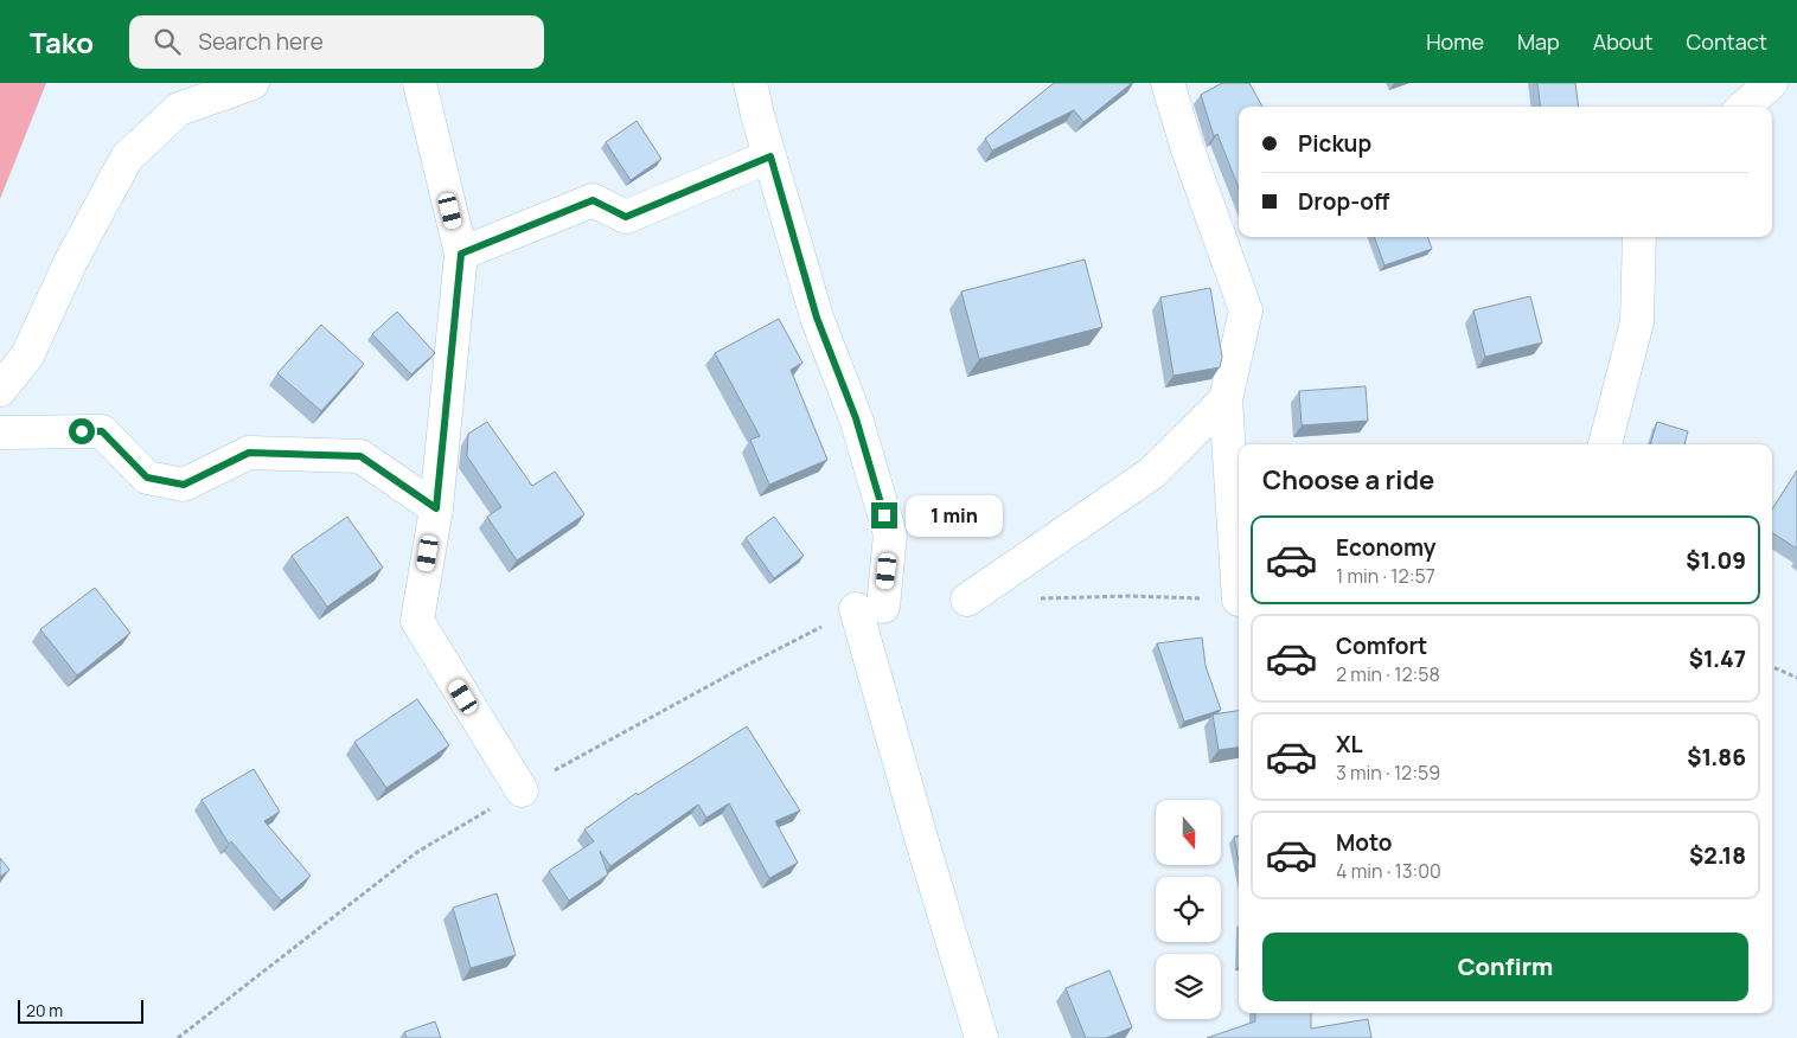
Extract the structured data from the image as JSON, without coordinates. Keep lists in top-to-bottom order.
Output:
{
  "scale_bar": "20 m",
  "north": "bottom",
  "page": {
    "header": "Tako",
    "search": "Search here",
    "nav": [
      "Home",
      "Map",
      "About",
      "Contact"
    ],
    "banner": ["Pickup", "Drop-off"],
    "heading": "Choose a ride",
    "bubble": "1 min",
    "list": [
      {
        "name": "Economy",
        "note": "1 min · 12:57",
        "value": "$1.09"
      },
      {
        "name": "Comfort",
        "note": "2 min · 12:58",
        "value": "$1.47"
      },
      {
        "name": "XL",
        "note": "3 min · 12:59",
        "value": "$1.86"
      },
      {
        "name": "Moto",
        "note": "4 min · 13:00",
        "value": "$2.18"
      }
    ],
    "buttons": "Confirm",
    "scale": "20 m"
  }
}
